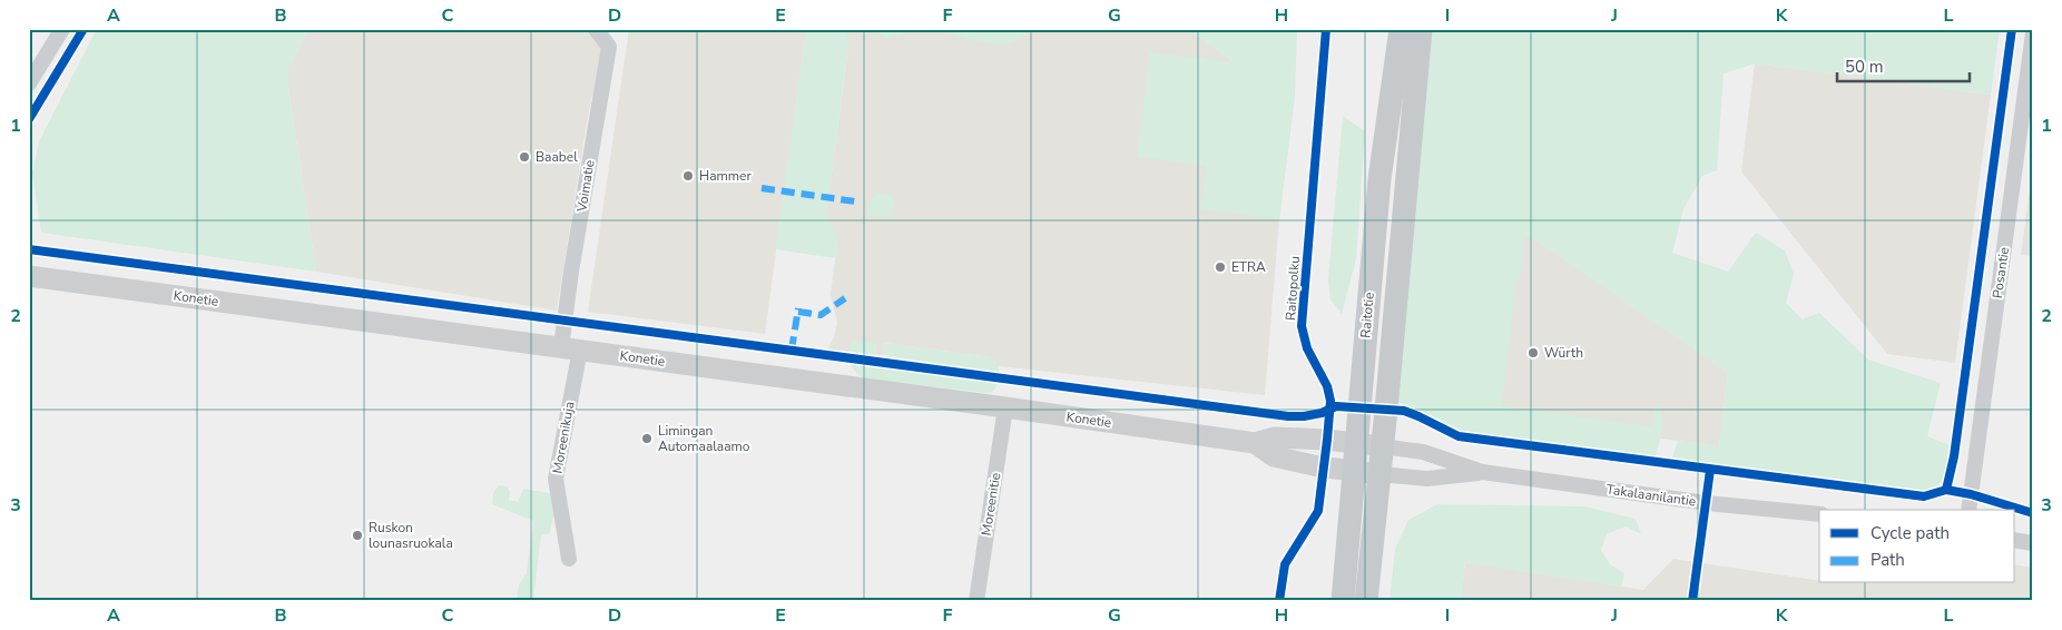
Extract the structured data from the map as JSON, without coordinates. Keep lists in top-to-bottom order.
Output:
{
  "streets": {
    "main road": ["Raitotie"],
    "street": [
      "Voimatie",
      "Posantie",
      "Konetie",
      "Moreenikuja",
      "Takalaanilantie",
      "Moreenitie"
    ],
    "cycle path": ["Raitopolku"]
  },
  "crossings": [
    ["Voimatie", "Konetie"],
    ["Voimatie", "Moreenikuja"],
    ["Konetie", "Raitotie"],
    ["Konetie", "Moreenikuja"],
    ["Konetie", "Takalaanilantie"],
    ["Konetie", "Moreenitie"],
    ["Raitotie", "Takalaanilantie"]
  ],
  "places": [
    "Baabel",
    "Hammer",
    "ETRA",
    "Würth",
    "Limingan Automaalaamo",
    "Ruskon lounasruokala"
  ],
  "legend": ["Cycle path", "Path"],
  "scale_bar": "50 m",
  "grid": {
    "columns": [
      "A",
      "B",
      "C",
      "D",
      "E",
      "F",
      "G",
      "H",
      "I",
      "J",
      "K",
      "L"
    ],
    "rows": ["1", "2", "3"]
  }
}
